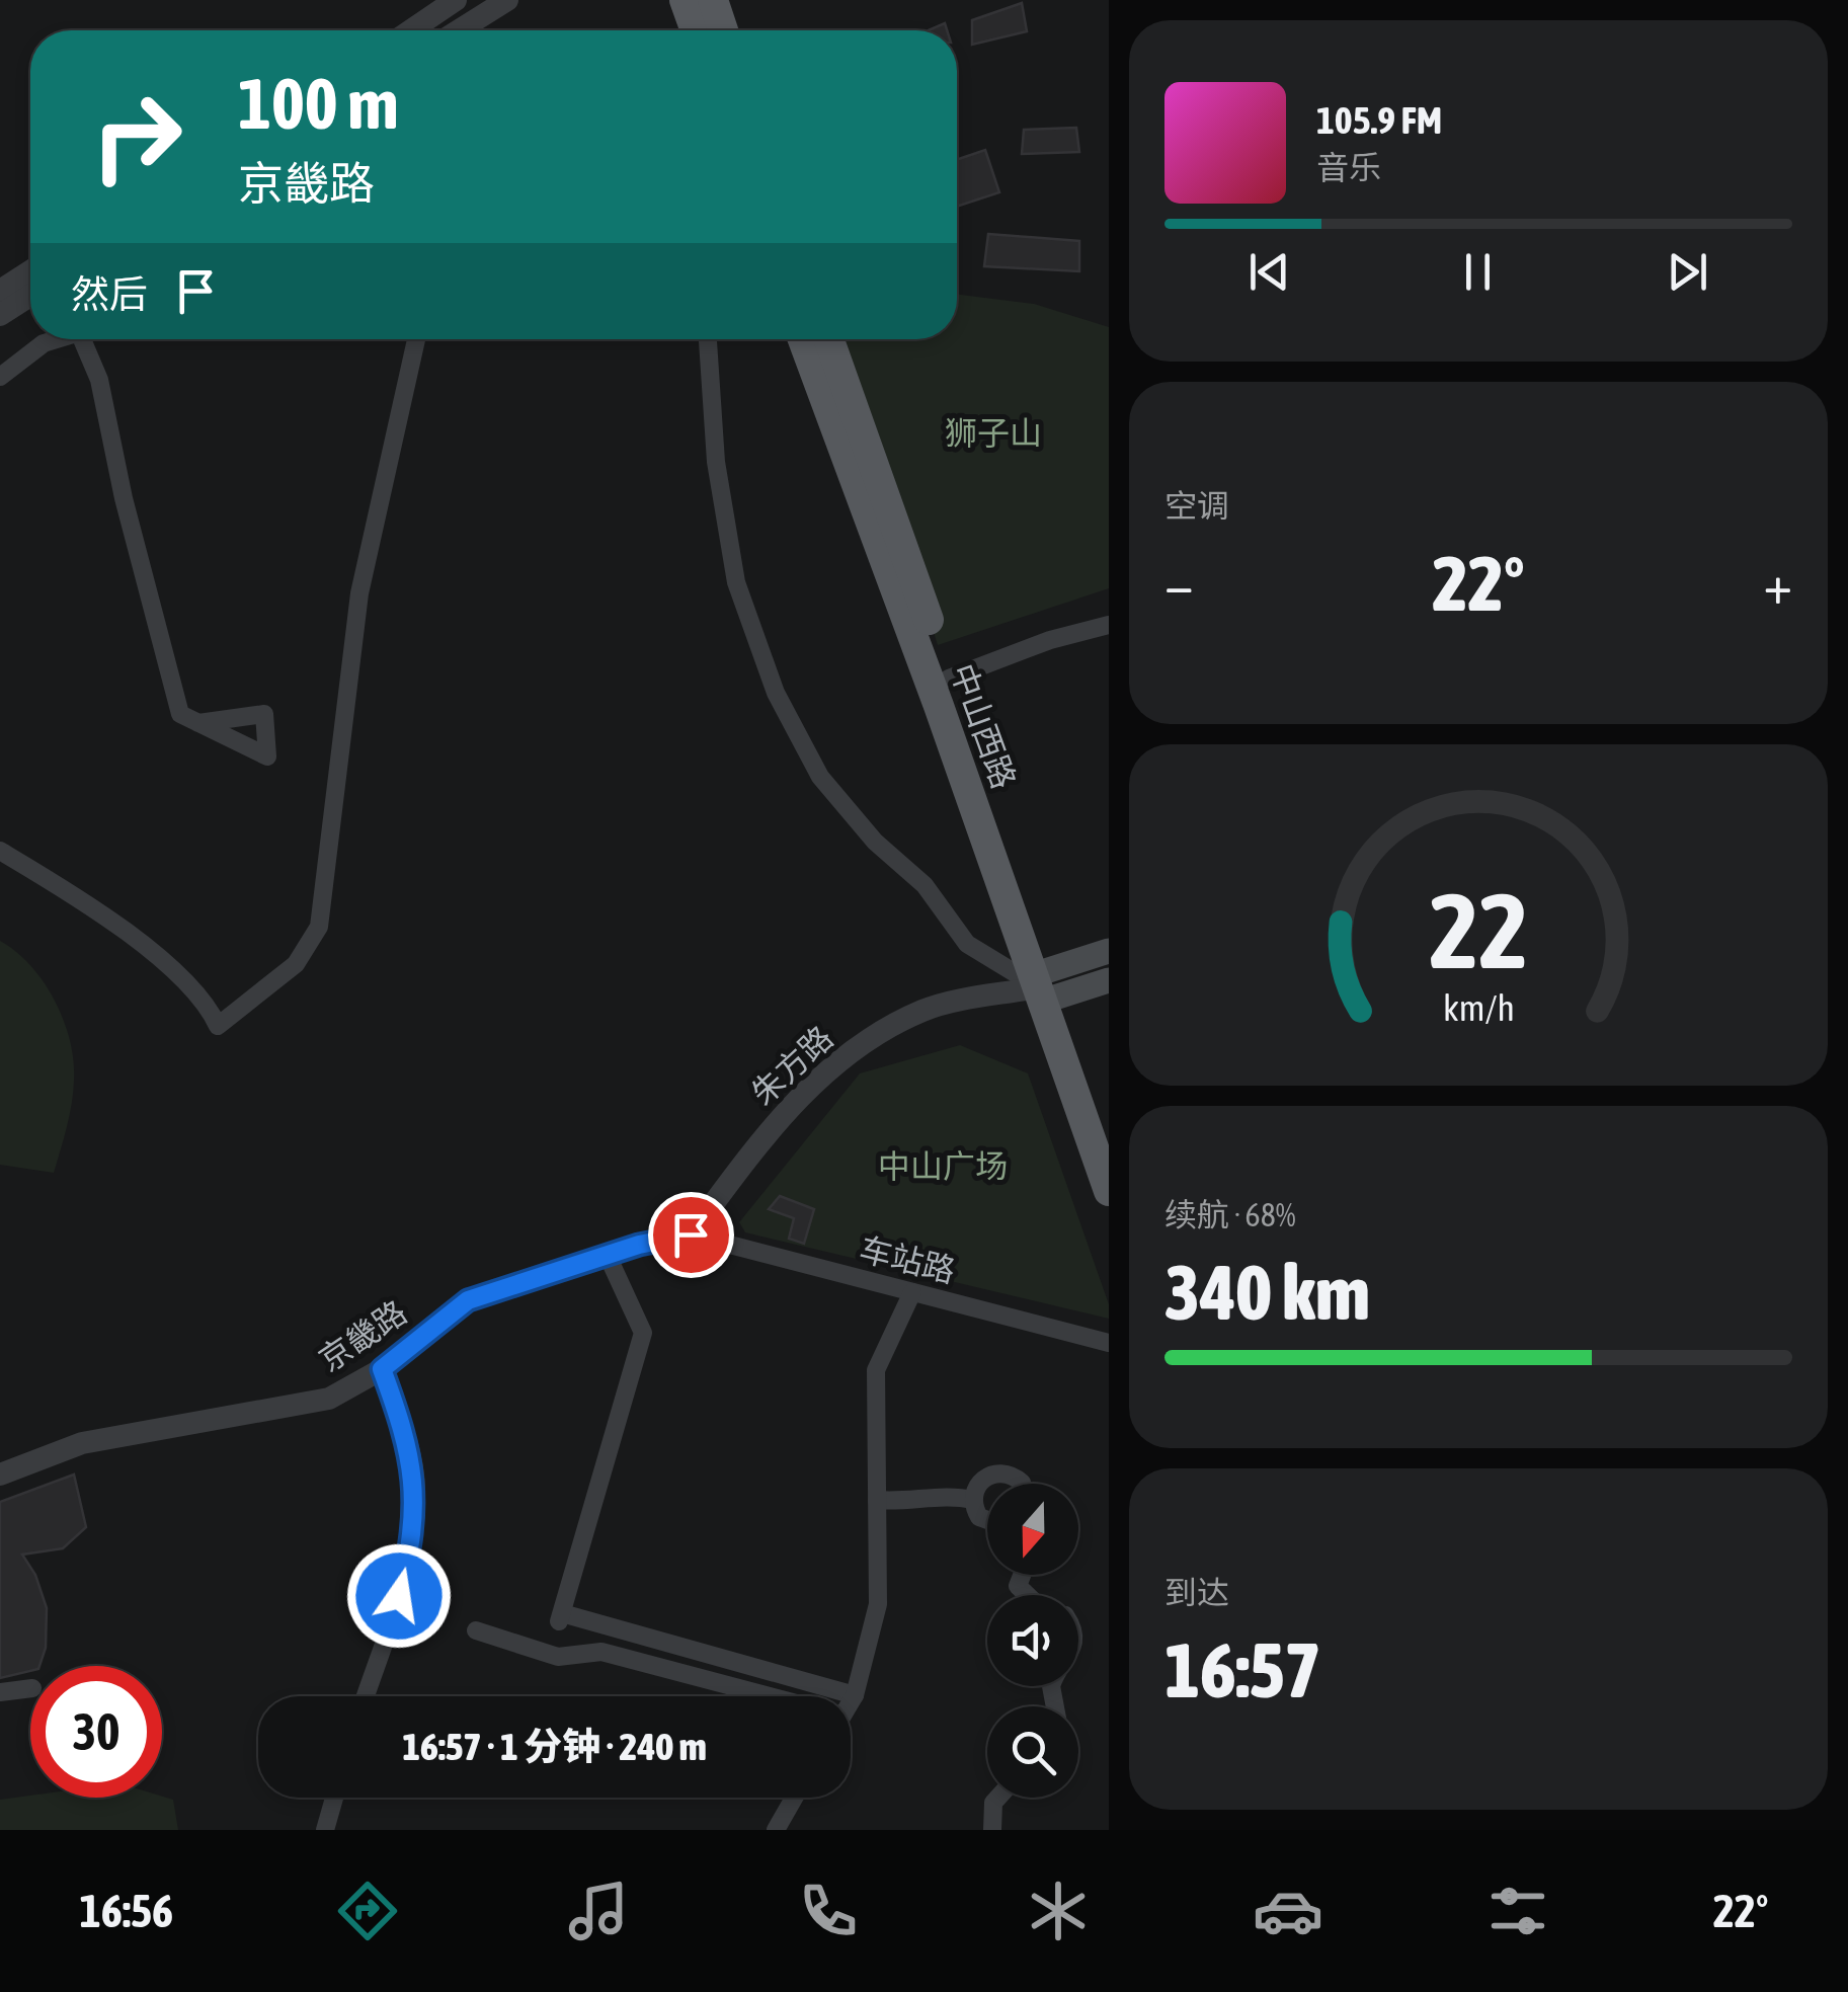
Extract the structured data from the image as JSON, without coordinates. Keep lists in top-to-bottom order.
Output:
{
  "streets": {
    "main road": ["中山西路", "朱方路"],
    "street": ["车站路", "京畿路"]
  },
  "crossings": [
    ["中山西路", "朱方路"],
    ["朱方路", "车站路"],
    ["朱方路", "京畿路"],
    ["车站路", "京畿路"]
  ],
  "parks": ["狮子山", "中山广场"],
  "north": "bottom",
  "page": {
    "turn": ["100 m", "京畿路"],
    "song": ["105.9 FM", "音乐"],
    "then": "然后",
    "tile": [
      "空调",
      ["续航 · 68%", "340 km"],
      ["到达", "16:57"]
    ],
    "heat": ["−", "22°", "+"],
    "limit": "30",
    "trip": "16:57 · 1 分钟 · 240 m",
    "tabs": ["16:56", "22°"],
    "gauge": ["22", "km/h"]
  }
}
